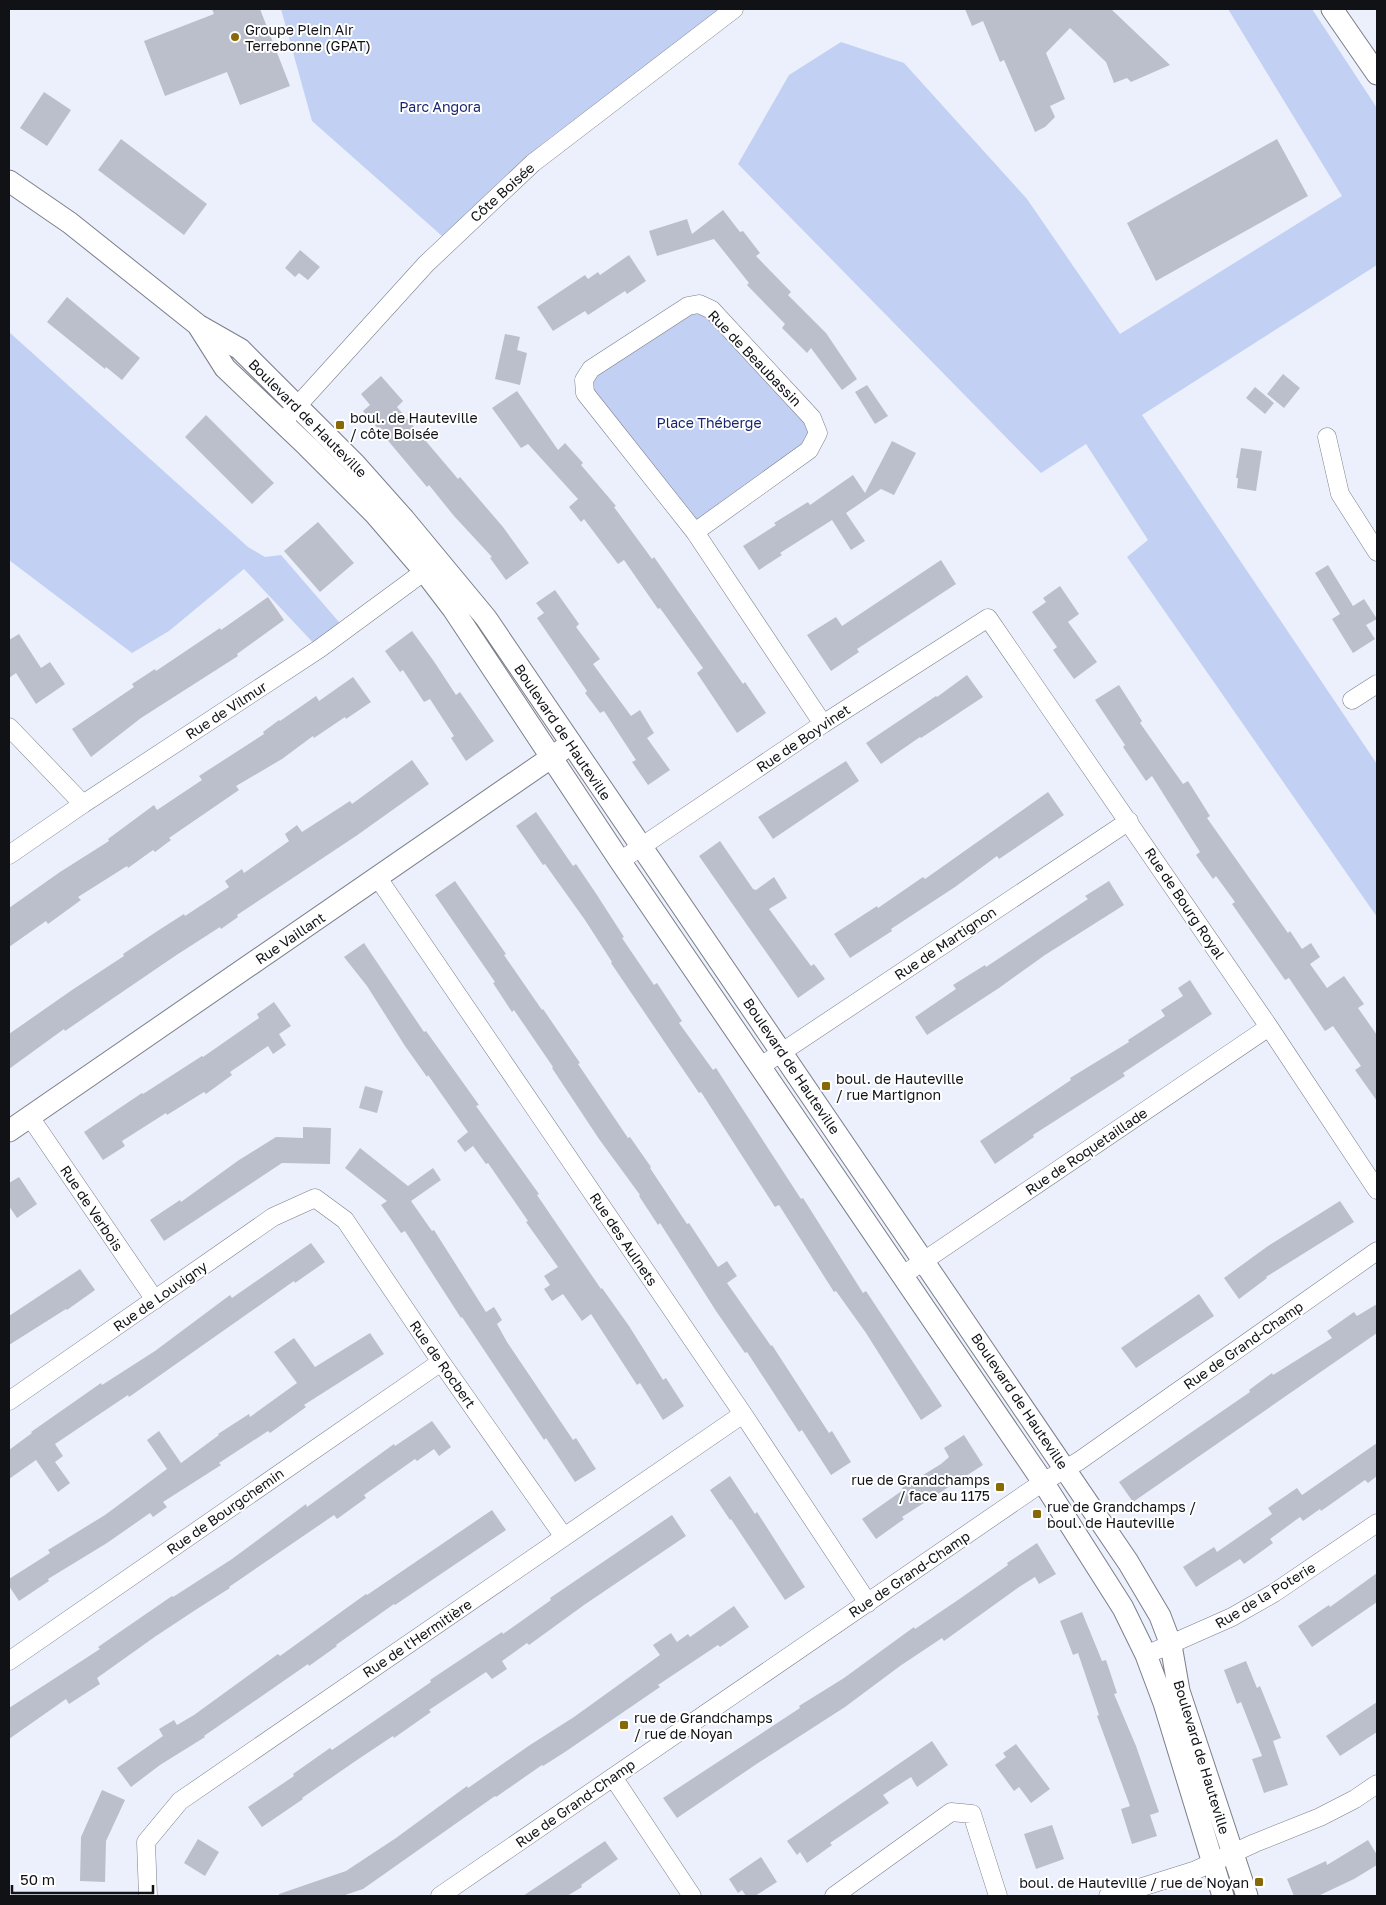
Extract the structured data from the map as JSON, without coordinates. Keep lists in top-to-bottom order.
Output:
{
  "streets": {
    "street": [
      "Côte Boisée",
      "Rue de Beaubassin",
      "Boulevard de Hauteville",
      "Rue de Vilmur",
      "Rue de Boyvinet",
      "Rue de Bourg Royal",
      "Rue Vaillant",
      "Rue de Martignon",
      "Rue de Roquetaillade",
      "Rue de Verbois",
      "Rue des Aulnets",
      "Rue de Louvigny",
      "Rue de Grand-Champ",
      "Rue de Rocbert",
      "Rue de Bourgchemin",
      "Rue de la Poterie",
      "Rue de l'Hermitière"
    ]
  },
  "crossings": [
    ["Côte Boisée", "Boulevard de Hauteville"],
    ["Rue de Beaubassin", "Rue de Boyvinet"],
    ["Boulevard de Hauteville", "Rue de Vilmur"],
    ["Boulevard de Hauteville", "Rue de Boyvinet"],
    ["Boulevard de Hauteville", "Rue Vaillant"],
    ["Boulevard de Hauteville", "Rue de Martignon"],
    ["Boulevard de Hauteville", "Rue de Roquetaillade"],
    ["Boulevard de Hauteville", "Rue de Grand-Champ"],
    ["Boulevard de Hauteville", "Rue de la Poterie"],
    ["Rue de Boyvinet", "Rue de Bourg Royal"],
    ["Rue de Bourg Royal", "Rue de Martignon"],
    ["Rue de Bourg Royal", "Rue de Roquetaillade"],
    ["Rue Vaillant", "Rue de Verbois"],
    ["Rue Vaillant", "Rue des Aulnets"],
    ["Rue de Verbois", "Rue de Louvigny"],
    ["Rue des Aulnets", "Rue de Grand-Champ"],
    ["Rue des Aulnets", "Rue de l'Hermitière"],
    ["Rue de Louvigny", "Rue de Rocbert"],
    ["Rue de Rocbert", "Rue de Bourgchemin"],
    ["Rue de Rocbert", "Rue de l'Hermitière"]
  ],
  "parks": ["Parc Angora", "Place Théberge"],
  "places": {
    "other": ["Groupe Plein Air Terrebonne (GPAT)"],
    "transit": [
      "boul. de Hauteville / côte Boisée",
      "boul. de Hauteville / rue Martignon",
      "rue de Grandchamps / face au 1175",
      "rue de Grandchamps / boul. de Hauteville",
      "rue de Grandchamps / rue de Noyan",
      "boul. de Hauteville / rue de Noyan"
    ]
  },
  "scale_bar": "50 m"
}
